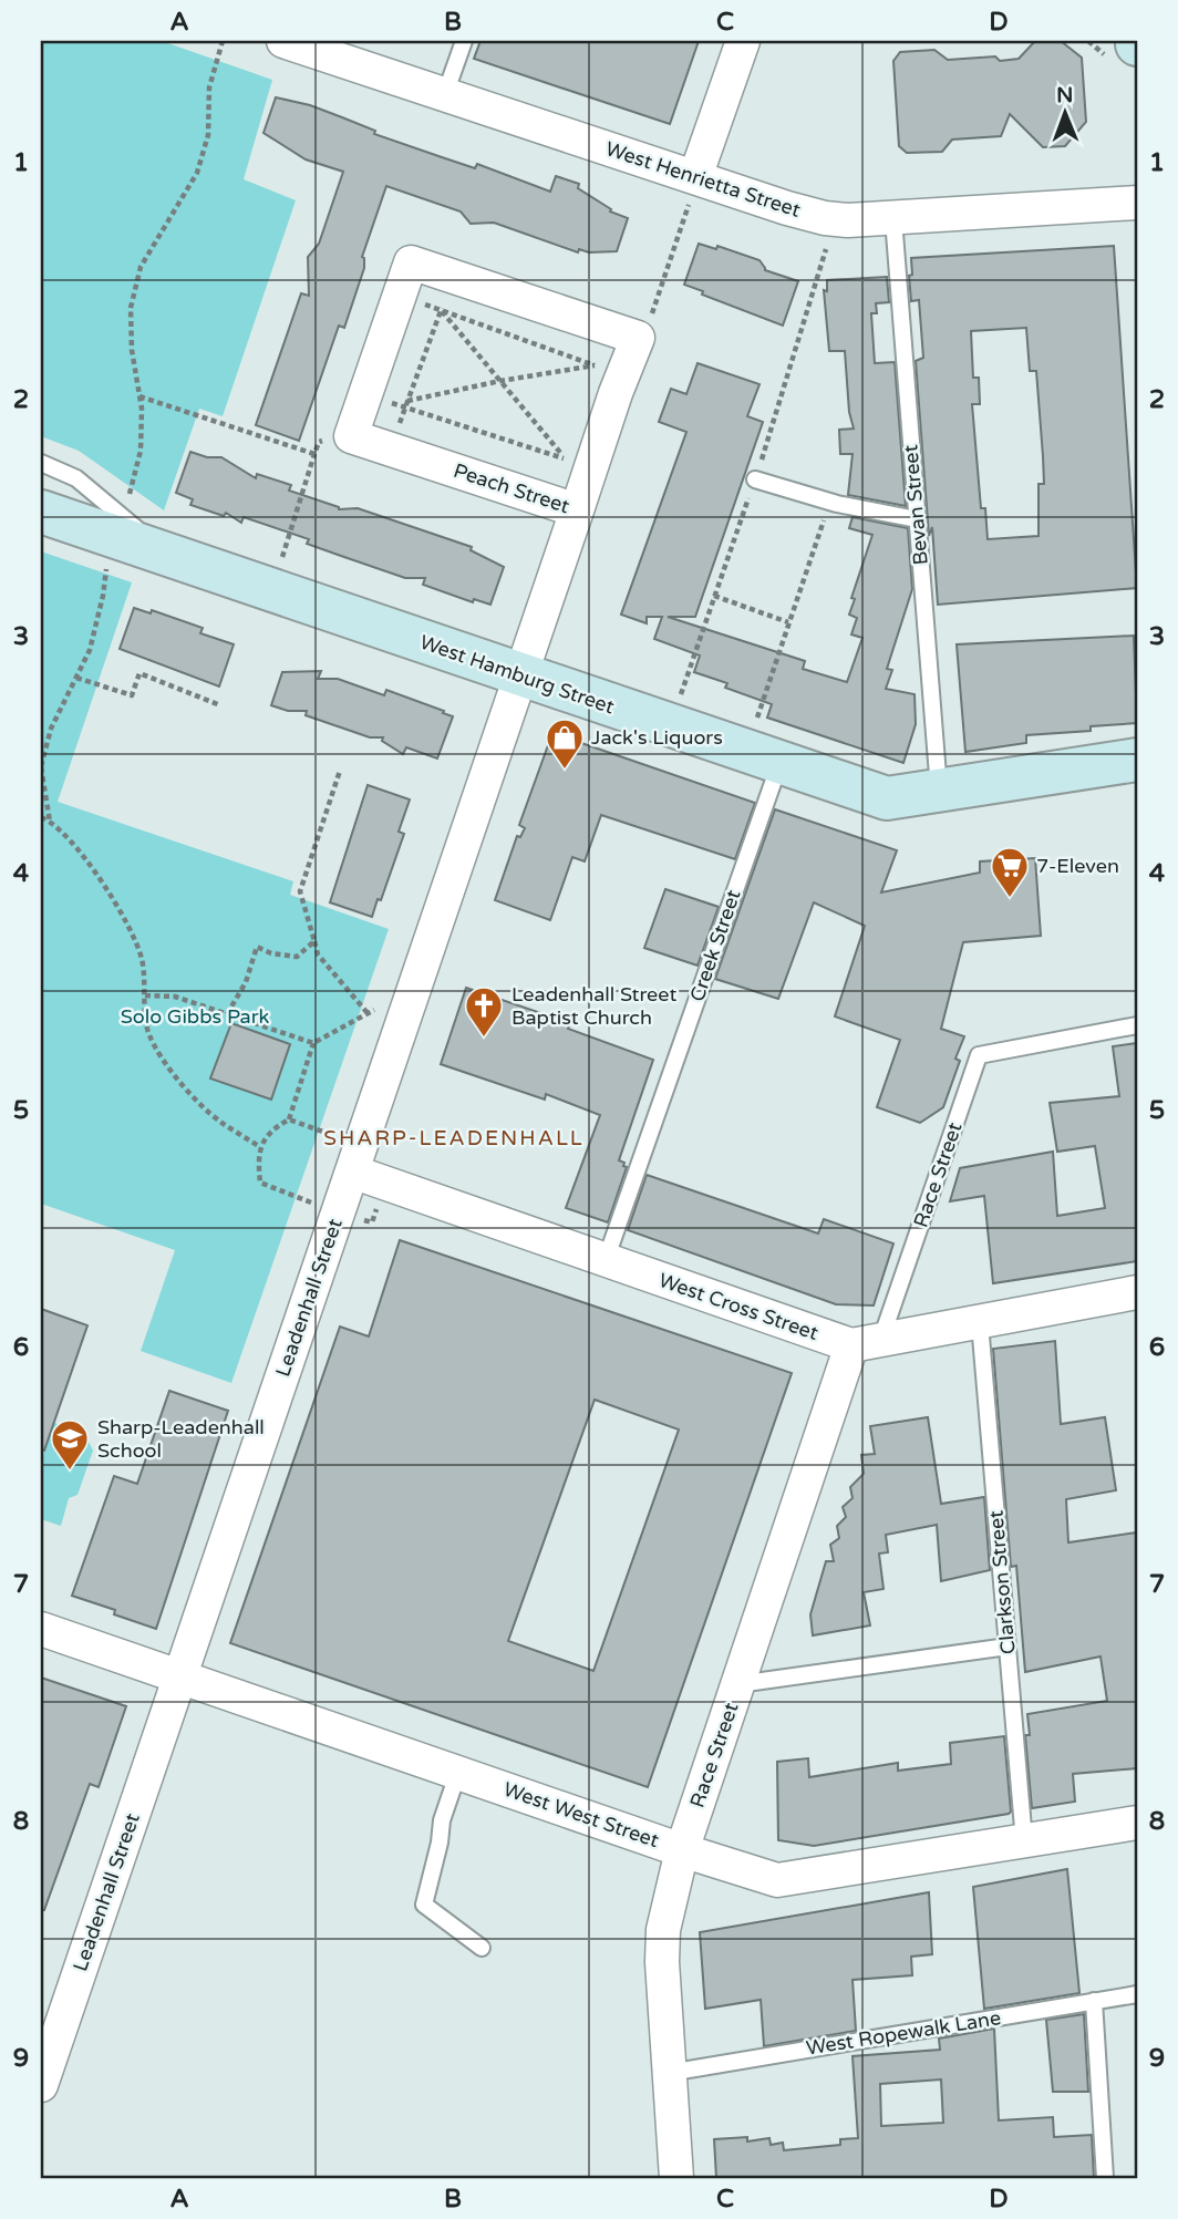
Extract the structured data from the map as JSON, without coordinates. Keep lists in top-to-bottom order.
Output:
{
  "streets": {
    "street": [
      "West Henrietta Street",
      "Peach Street",
      "West Hamburg Street",
      "Race Street",
      "Leadenhall Street",
      "West Cross Street",
      "West West Street"
    ],
    "lane": [
      "Bevan Street",
      "Creek Street",
      "Clarkson Street",
      "West Ropewalk Lane"
    ]
  },
  "crossings": [
    ["West Henrietta Street", "Bevan Street"],
    ["Peach Street", "Leadenhall Street"],
    ["Bevan Street", "West Hamburg Street"],
    ["West Hamburg Street", "Creek Street"],
    ["West Hamburg Street", "Leadenhall Street"],
    ["Creek Street", "West Cross Street"],
    ["Race Street", "West Cross Street"],
    ["Race Street", "West West Street"],
    ["Race Street", "West Ropewalk Lane"],
    ["Leadenhall Street", "West Cross Street"],
    ["Leadenhall Street", "West West Street"],
    ["West Cross Street", "Clarkson Street"],
    ["Clarkson Street", "West West Street"]
  ],
  "districts": ["SHARP-LEADENHALL"],
  "parks": ["Solo Gibbs Park"],
  "places": {
    "shop": ["Jack's Liquors"],
    "supermarket": ["7-Eleven"],
    "church": ["Leadenhall Street Baptist Church"],
    "school or university": ["Sharp-Leadenhall School"]
  },
  "north": "top",
  "grid": {
    "columns": [
      "A",
      "B",
      "C",
      "D"
    ],
    "rows": [
      "1",
      "2",
      "3",
      "4",
      "5",
      "6",
      "7",
      "8",
      "9"
    ]
  }
}
